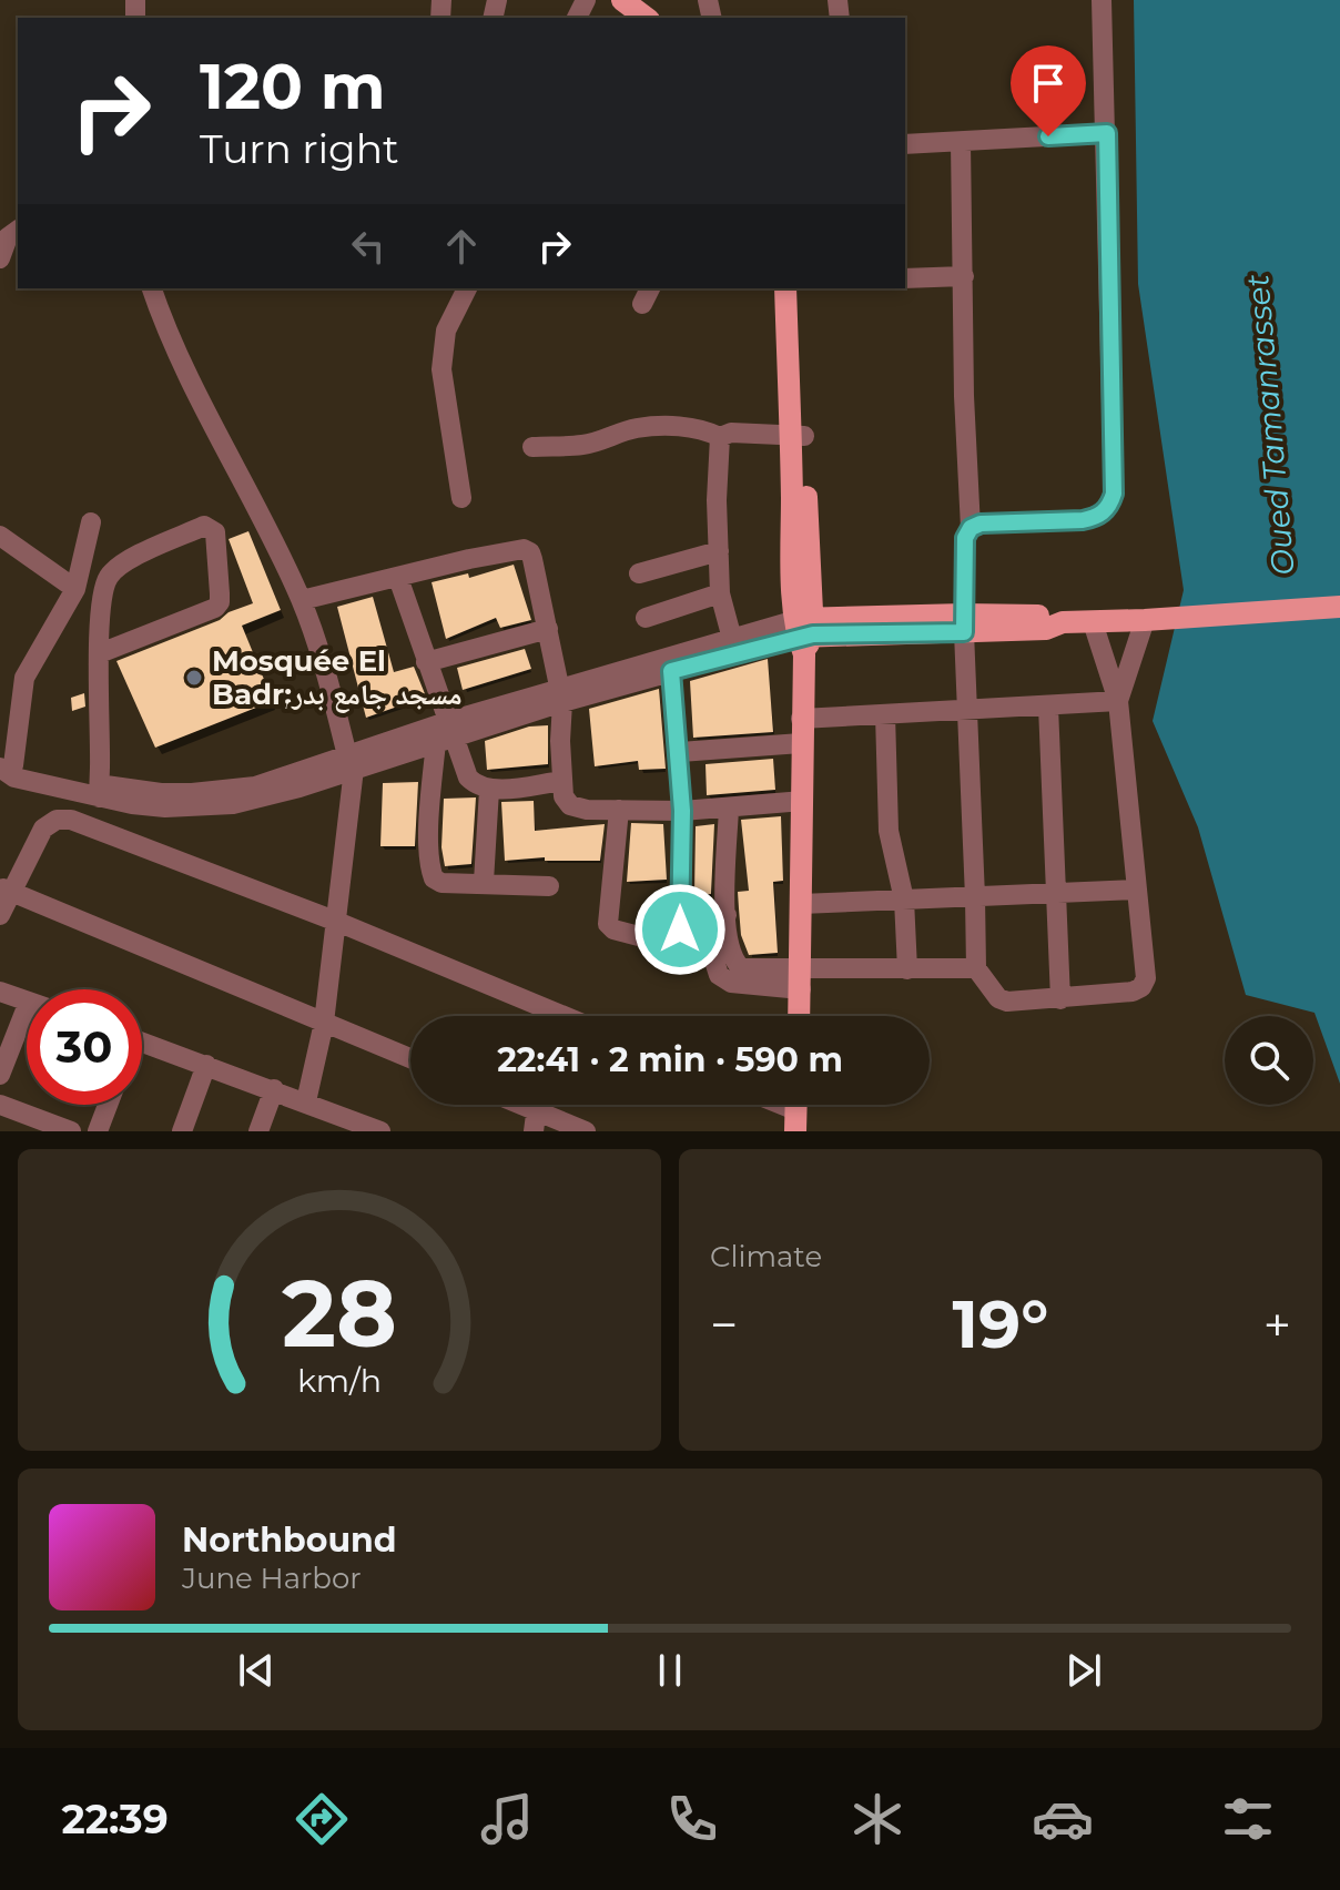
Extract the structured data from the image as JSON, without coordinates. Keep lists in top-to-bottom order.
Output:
{
  "water": ["Oued Tamanrasset"],
  "places": ["Mosquée El Badr;مسجد جامع بدر"],
  "page": {
    "turn": ["120 m", "Turn right"],
    "limit": "30",
    "trip": "22:41 · 2 min · 590 m",
    "tile": "Climate",
    "heat": ["−", "19°", "+"],
    "song": ["Northbound", "June Harbor"],
    "tabs": "22:39",
    "gauge": ["28", "km/h"]
  }
}
